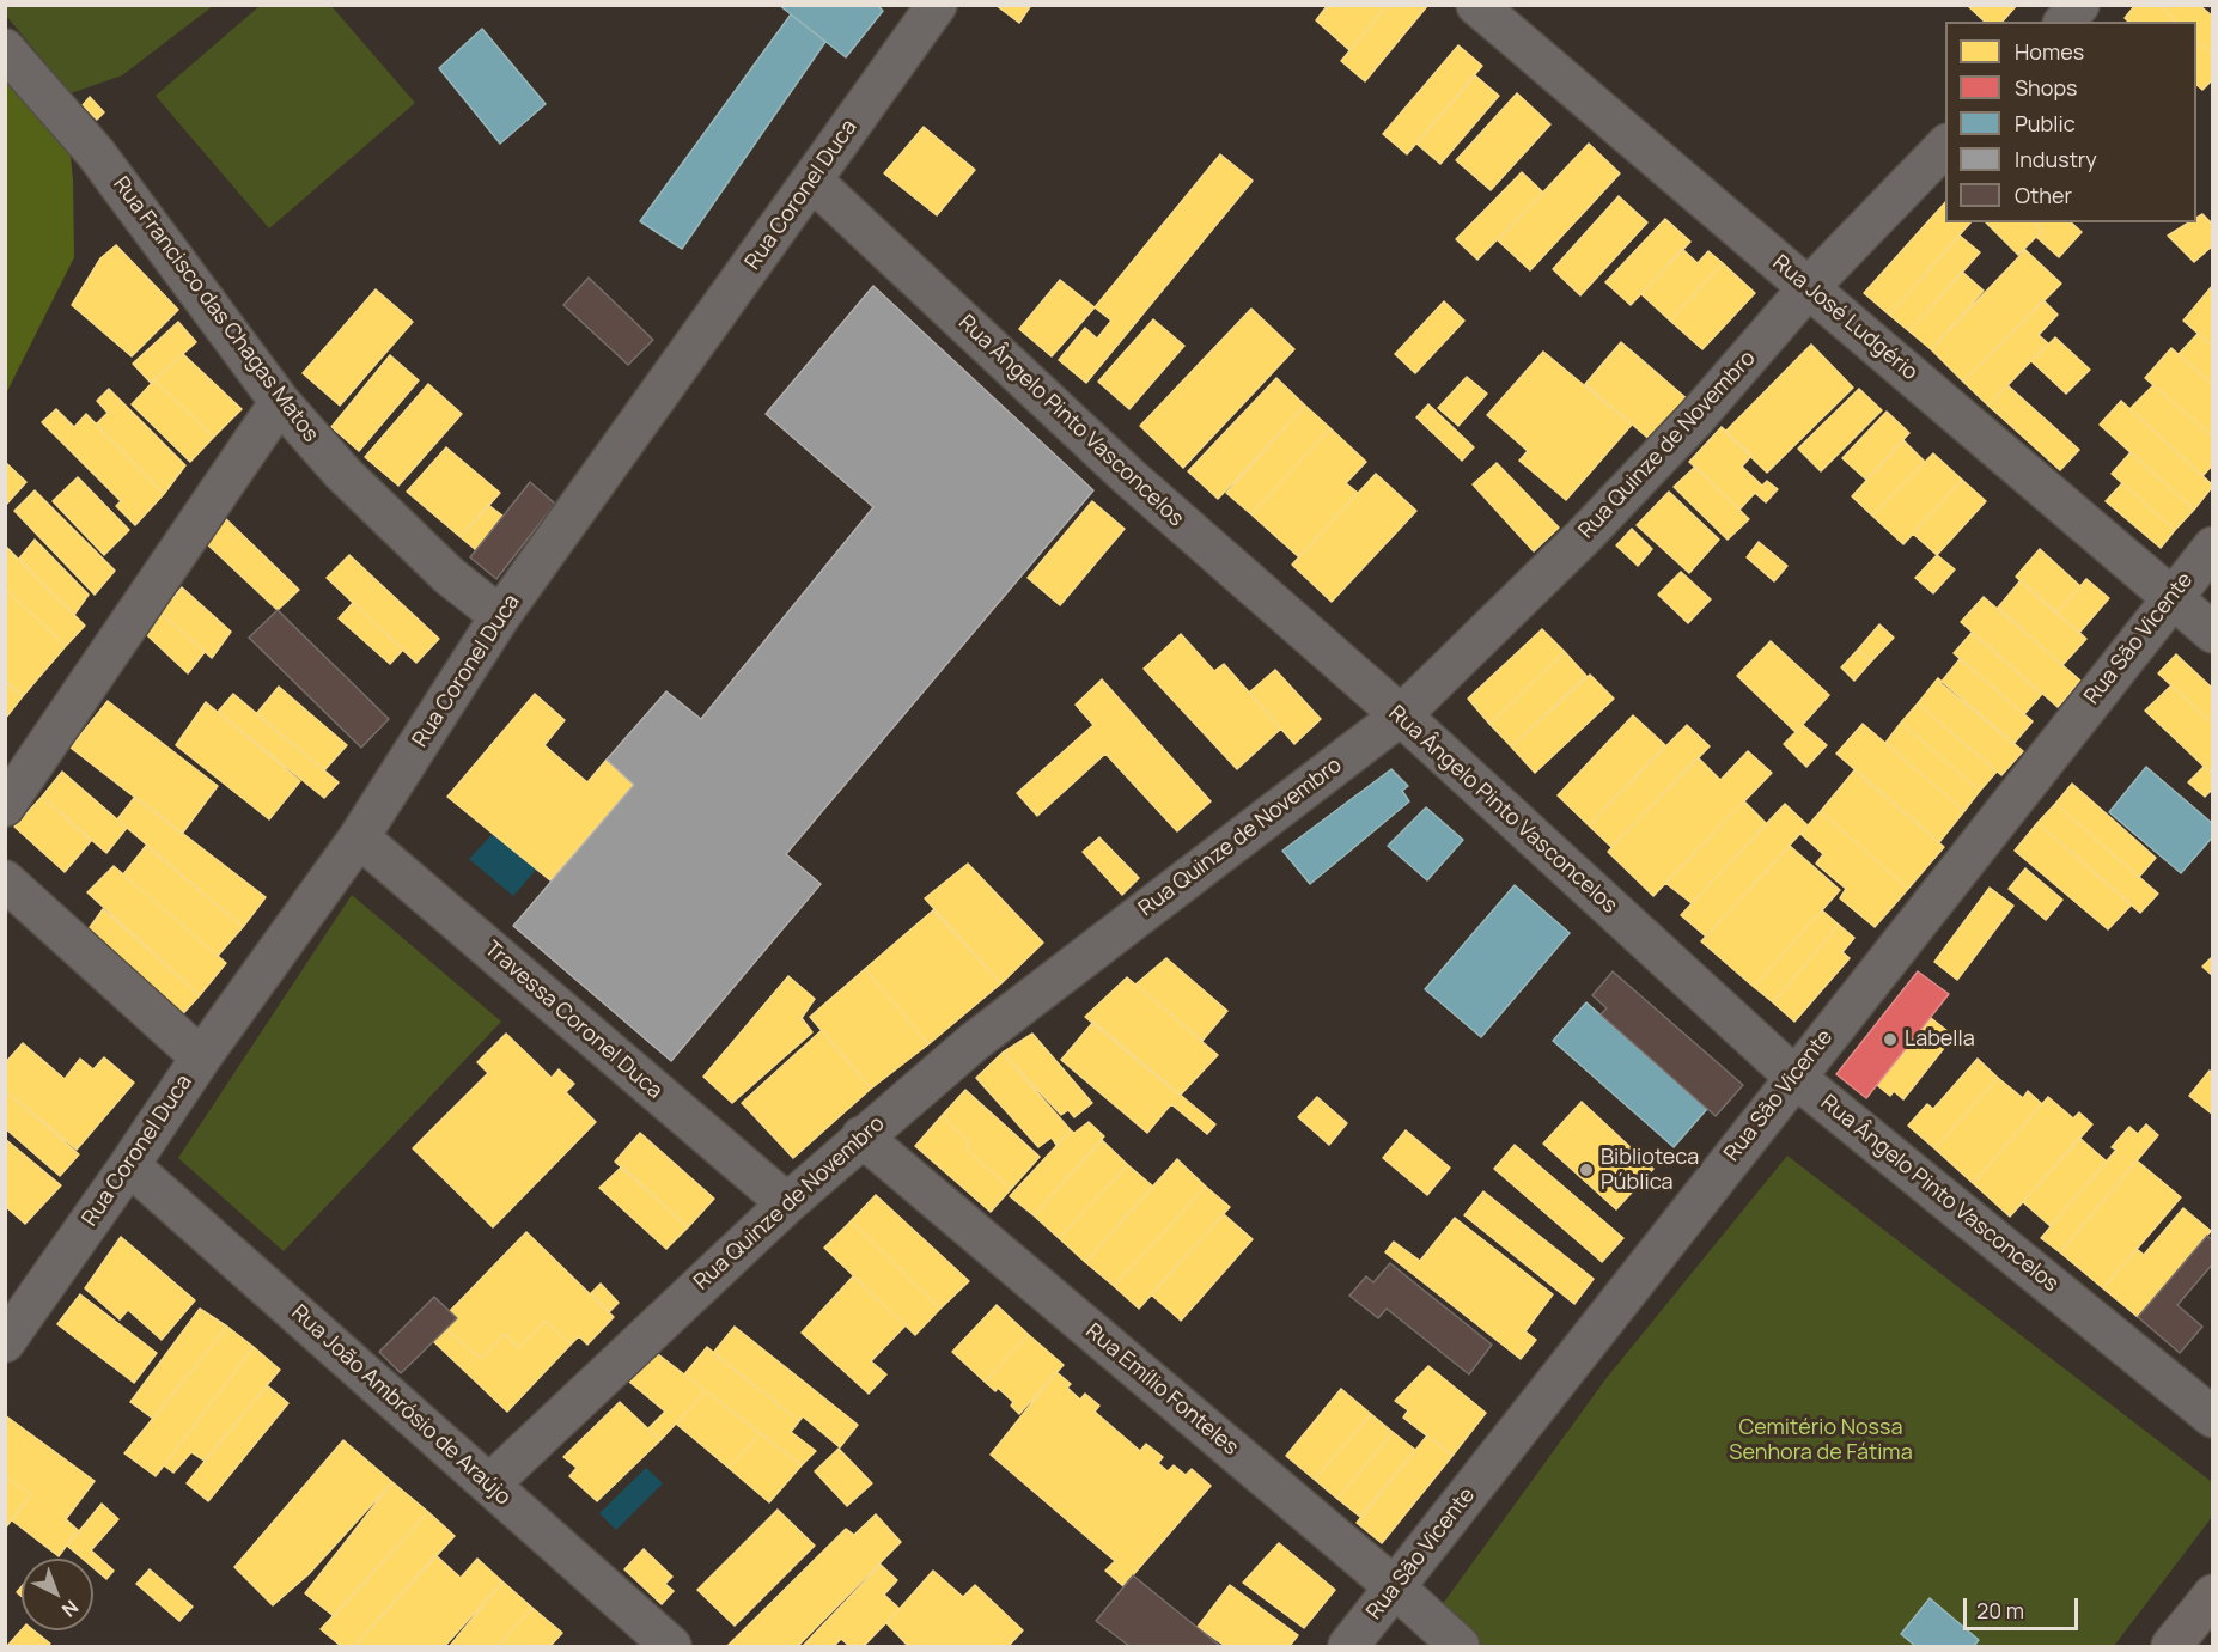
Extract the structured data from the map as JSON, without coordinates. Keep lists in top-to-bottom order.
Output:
{
  "streets": {
    "street": [
      "Rua Coronel Duca",
      "Rua Francisco das Chagas Matos",
      "Rua José Ludgério",
      "Rua Ângelo Pinto Vasconcelos",
      "Rua Quinze de Novembro",
      "Rua São Vicente",
      "Travessa Coronel Duca",
      "Rua Emílio Fonteles",
      "Rua João Ambrósio de Araújo"
    ]
  },
  "crossings": [
    ["Rua Coronel Duca", "Rua Francisco das Chagas Matos"],
    ["Rua Coronel Duca", "Rua Ângelo Pinto Vasconcelos"],
    ["Rua Coronel Duca", "Travessa Coronel Duca"],
    ["Rua Coronel Duca", "Rua João Ambrósio de Araújo"],
    ["Rua José Ludgério", "Rua Quinze de Novembro"],
    ["Rua José Ludgério", "Rua São Vicente"],
    ["Rua Ângelo Pinto Vasconcelos", "Rua Quinze de Novembro"],
    ["Rua Ângelo Pinto Vasconcelos", "Rua São Vicente"],
    ["Rua Quinze de Novembro", "Travessa Coronel Duca"],
    ["Rua Quinze de Novembro", "Rua Emílio Fonteles"],
    ["Rua Quinze de Novembro", "Rua João Ambrósio de Araújo"],
    ["Rua São Vicente", "Rua Emílio Fonteles"]
  ],
  "parks": ["Cemitério Nossa Senhora de Fátima"],
  "places": ["Labella", "Biblioteca Pública"],
  "legend": [
    "Homes",
    "Shops",
    "Public",
    "Industry",
    "Other"
  ],
  "scale_bar": "20 m",
  "north": "bottom right"
}
